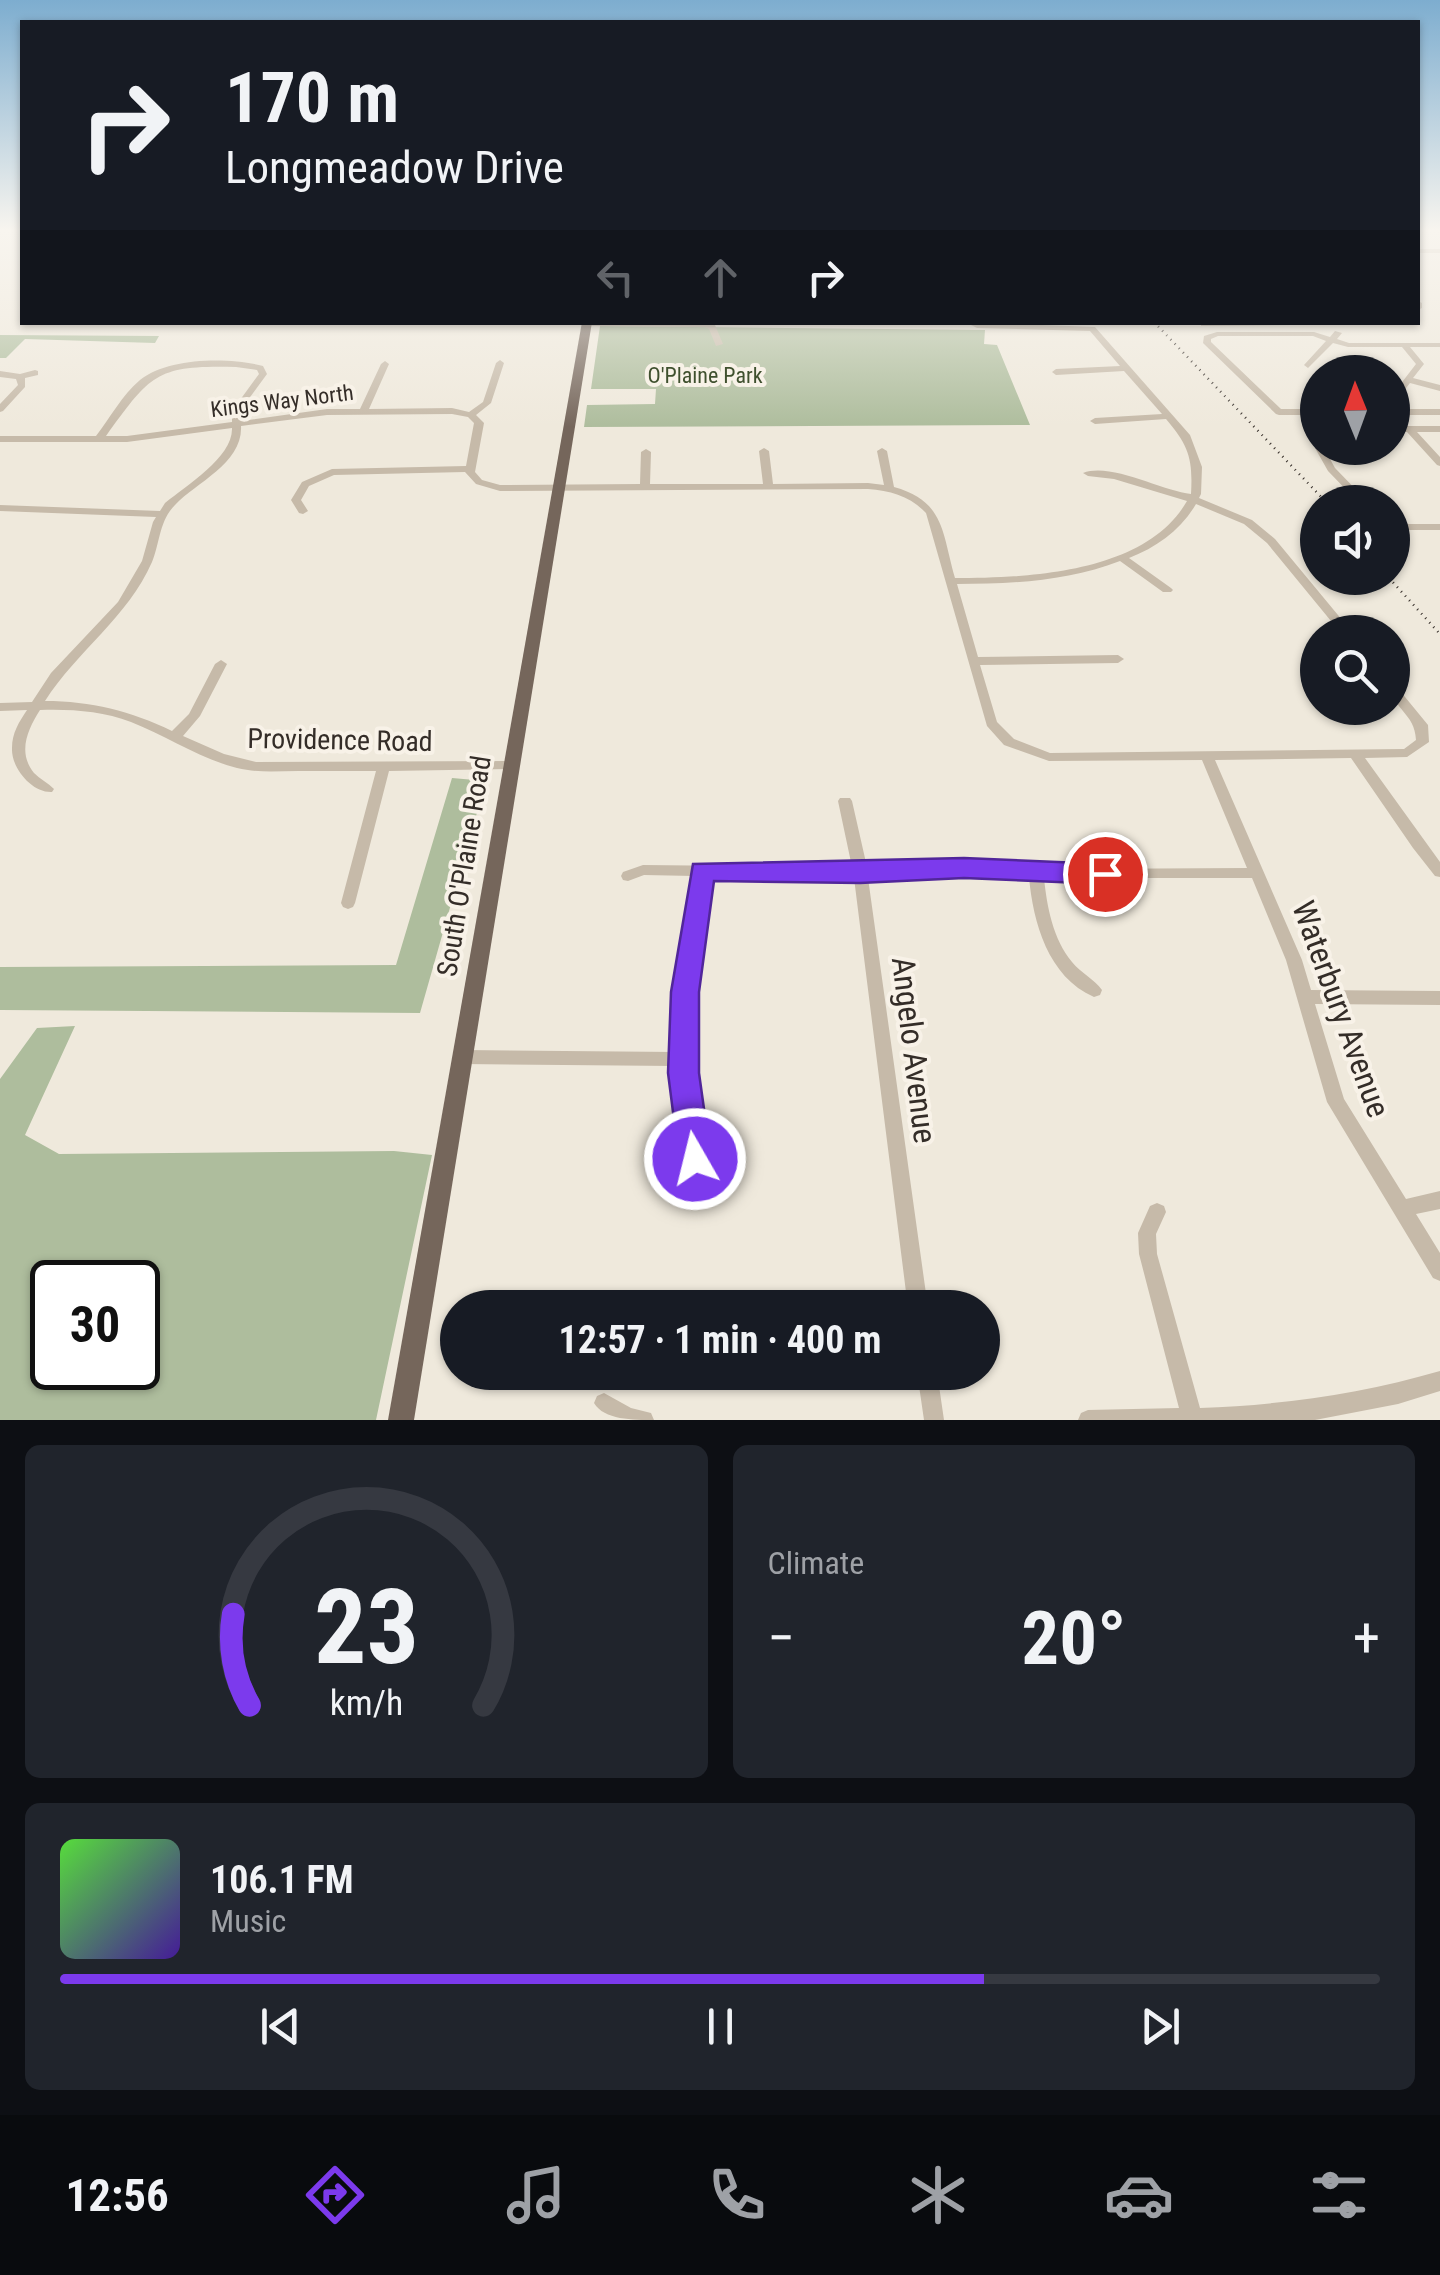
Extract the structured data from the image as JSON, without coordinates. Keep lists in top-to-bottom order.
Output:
{
  "streets": {
    "main road": ["South O'Plaine Road"],
    "street": [
      "Kings Way North",
      "Providence Road",
      "Waterbury Avenue",
      "Angelo Avenue"
    ]
  },
  "crossings": [
    ["Providence Road", "South O'Plaine Road"]
  ],
  "parks": ["O'Plaine Park"],
  "north": "top",
  "page": {
    "turn": ["170 m", "Longmeadow Drive"],
    "limit": "30",
    "trip": "12:57 · 1 min · 400 m",
    "tile": "Climate",
    "heat": ["−", "20°", "+"],
    "song": ["106.1 FM", "Music"],
    "tabs": "12:56",
    "gauge": ["23", "km/h"]
  }
}
